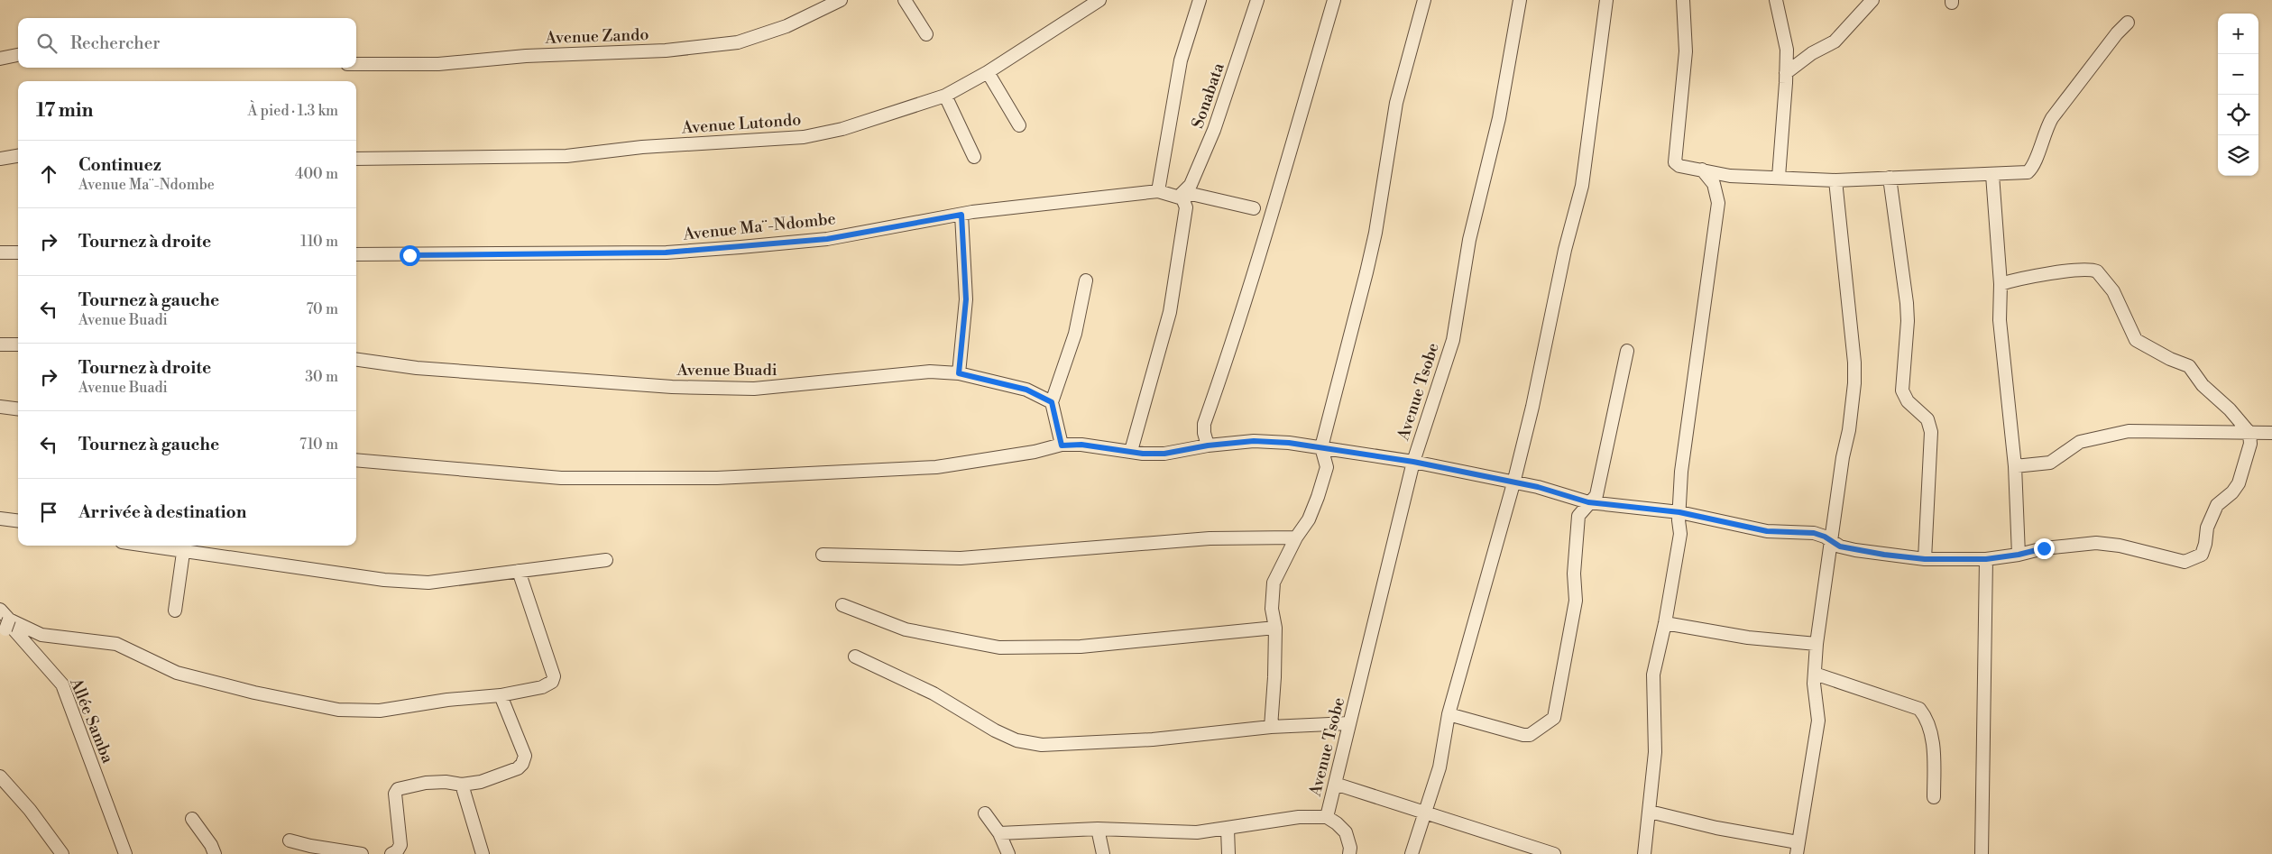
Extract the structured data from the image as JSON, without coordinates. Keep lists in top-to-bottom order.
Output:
{
  "streets": {
    "street": [
      "Avenue Zando",
      "Sonabata",
      "Avenue Lutondo",
      "Avenue Ma¨-Ndombe",
      "Avenue Buadi",
      "Avenue Tsobe",
      "Allée Samba"
    ]
  },
  "page": {
    "map_buttons": ["+", "−"],
    "search": "Rechercher",
    "heading": ["17 min", "À pied · 1.3 km"],
    "list": [
      ["Continuez", "Avenue Ma¨-Ndombe", "400 m"],
      ["Tournez à droite", "110 m"],
      ["Tournez à gauche", "Avenue Buadi", "70 m"],
      ["Tournez à droite", "Avenue Buadi", "30 m"],
      ["Tournez à gauche", "710 m"],
      "Arrivée à destination"
    ]
  }
}
